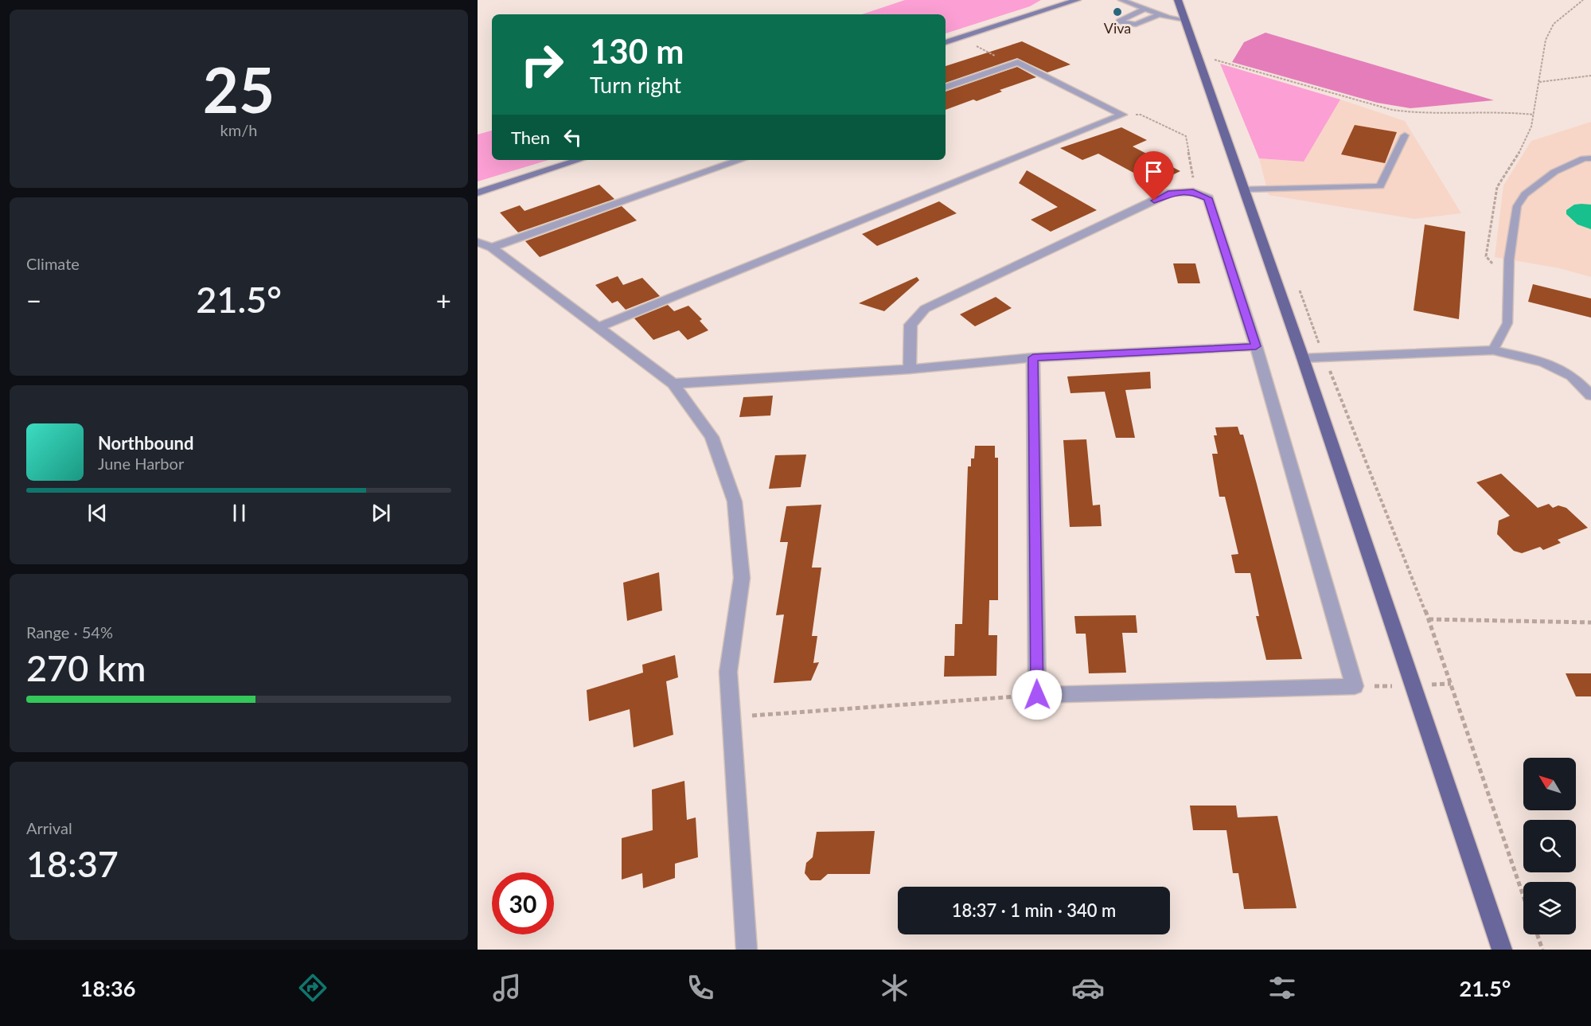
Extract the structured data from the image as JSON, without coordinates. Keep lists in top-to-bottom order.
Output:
{
  "places": ["Viva"],
  "north": "top left",
  "page": {
    "tile": [
      ["25", "km/h"],
      "Climate",
      ["Range · 54%", "270 km"],
      ["Arrival", "18:37"]
    ],
    "turn": ["130 m", "Turn right"],
    "then": "Then",
    "heat": ["−", "21.5°", "+"],
    "song": ["Northbound", "June Harbor"],
    "limit": "30",
    "trip": "18:37 · 1 min · 340 m",
    "tabs": ["18:36", "21.5°"]
  }
}
